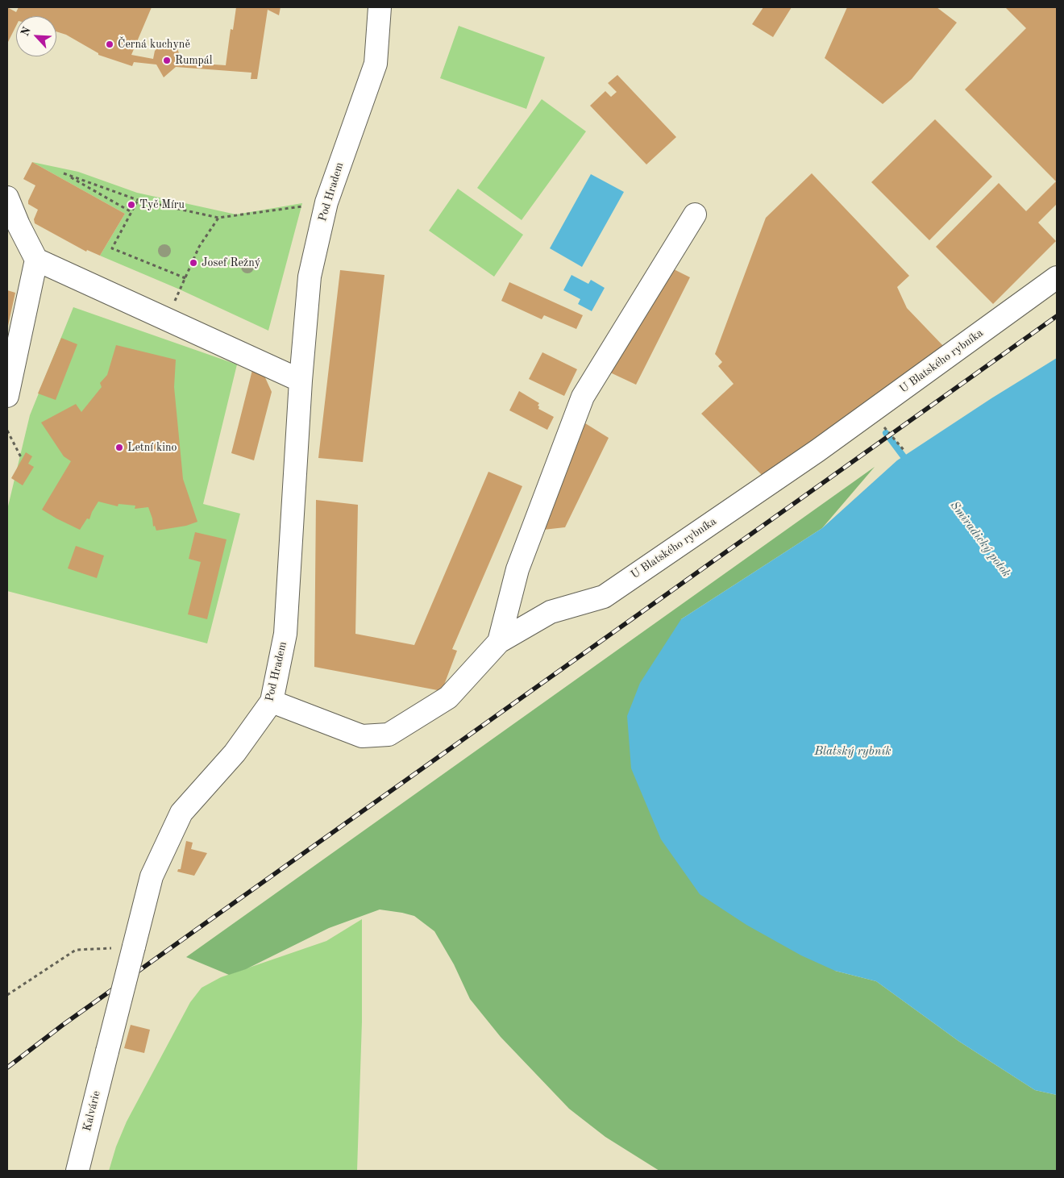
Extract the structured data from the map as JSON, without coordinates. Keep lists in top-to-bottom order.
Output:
{
  "streets": {
    "street": ["Pod Hradem", "U Blatského rybníka", "Kalvárie"]
  },
  "crossings": [
    ["Pod Hradem", "U Blatského rybníka"],
    ["Pod Hradem", "Kalvárie"]
  ],
  "water": ["Smiradický potok", "Blatský rybník"],
  "places": [
    "Černá kuchyně",
    "Rumpál",
    "Tyč Míru",
    "Josef Režný",
    "Letní kino"
  ],
  "north": "top left"
}
